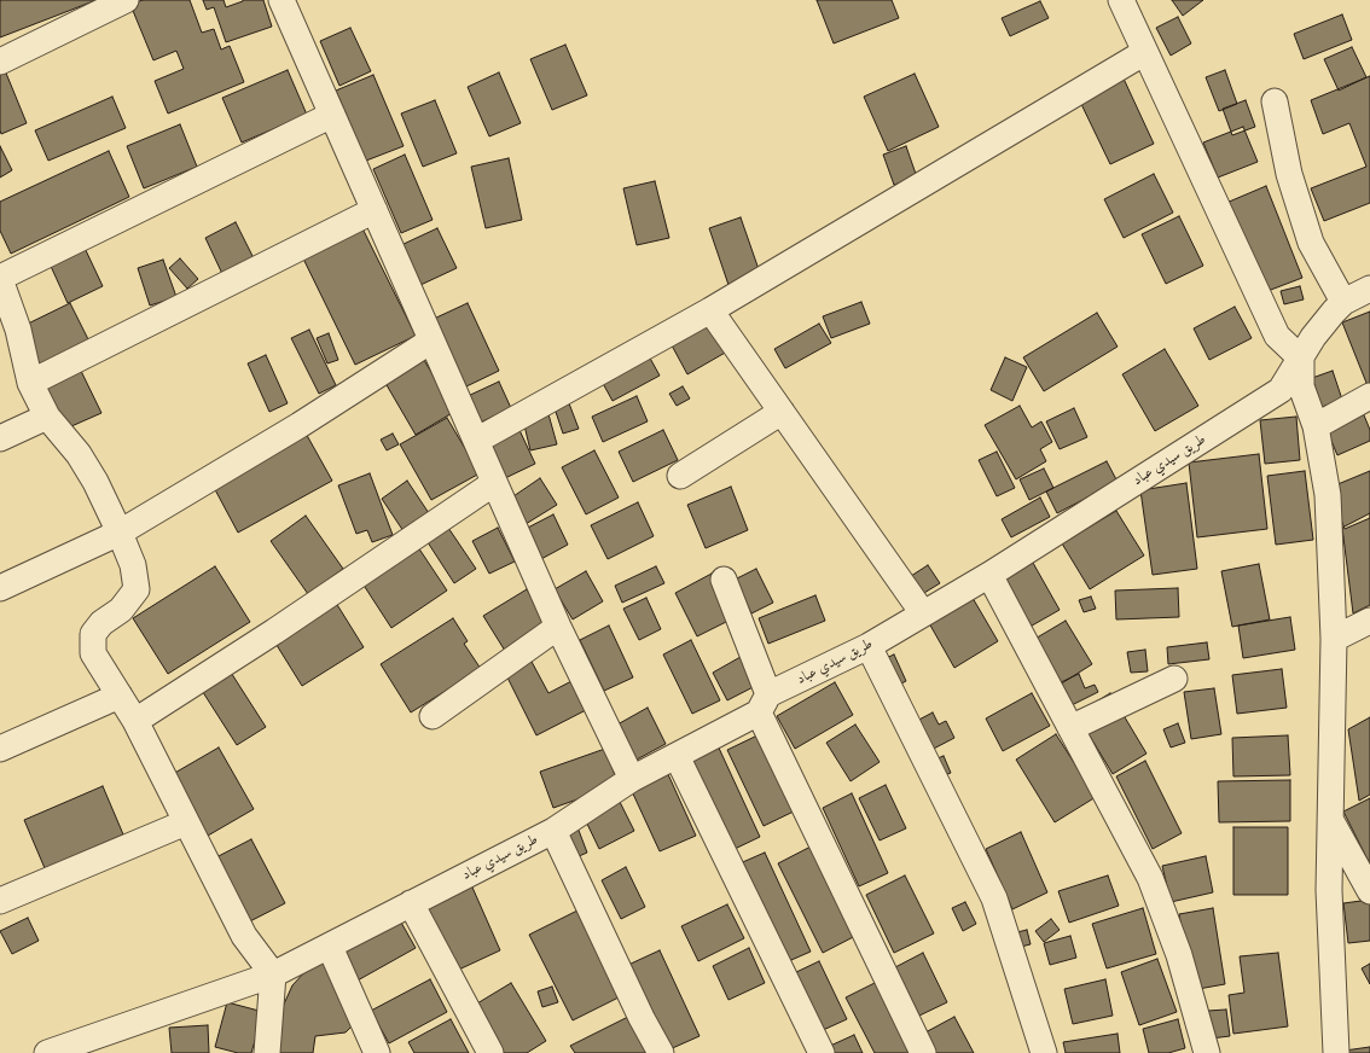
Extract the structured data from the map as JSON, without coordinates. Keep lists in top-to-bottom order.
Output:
{
  "streets": {
    "street": ["طريق سيدي عباد"]
  }
}
